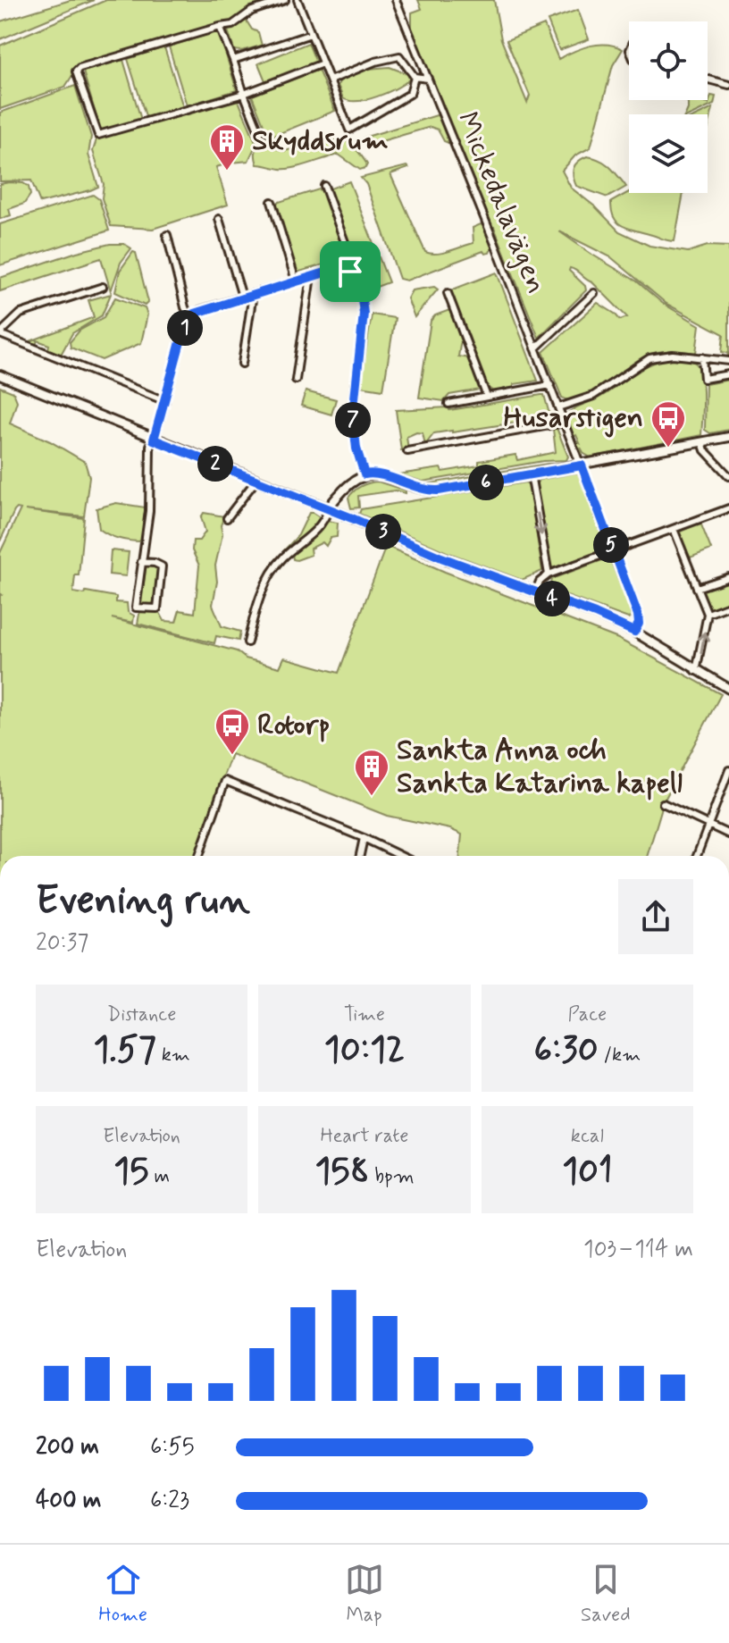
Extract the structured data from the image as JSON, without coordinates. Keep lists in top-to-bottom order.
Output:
{
  "streets": {
    "street": ["Mickedalavägen"]
  },
  "places": {
    "building": ["Skyddsrum", "Sankta Anna och Sankta Katarina kapell"],
    "bus stop": ["Husarstigen", "Rotorp"]
  },
  "page": {
    "pins": [
      "1",
      "7",
      "2",
      "6",
      "3",
      "5",
      "4"
    ],
    "heading": ["Evening run", "20:37"],
    "stats": [
      ["Distance", "1.57 km"],
      ["Time", "10:12"],
      ["Pace", "6:30 /km"],
      ["Elevation", "15 m"],
      ["Heart rate", "158 bpm"],
      ["kcal", "101"]
    ],
    "chart": ["Elevation", "103–114 m"],
    "list": [
      {
        "name": "200 m",
        "note": "6:55"
      },
      {
        "name": "400 m",
        "note": "6:23"
      }
    ],
    "tabs": ["Home", "Map", "Saved"]
  }
}
